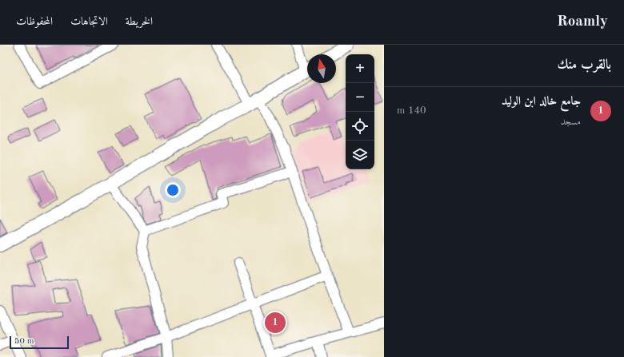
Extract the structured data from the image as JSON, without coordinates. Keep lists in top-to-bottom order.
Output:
{
  "scale_bar": "50 m",
  "north": "top",
  "page": {
    "header": "Roamly",
    "nav": ["الخريطة", "الاتجاهات", "المحفوظات"],
    "heading": "بالقرب منك",
    "map_buttons": ["+", "−"],
    "list": [
      {
        "mark": "1",
        "name": "جامع خالد ابن الوليد",
        "note": "مسجد",
        "value": "140 m"
      }
    ],
    "pins": "1",
    "scale": "50 m"
  }
}
